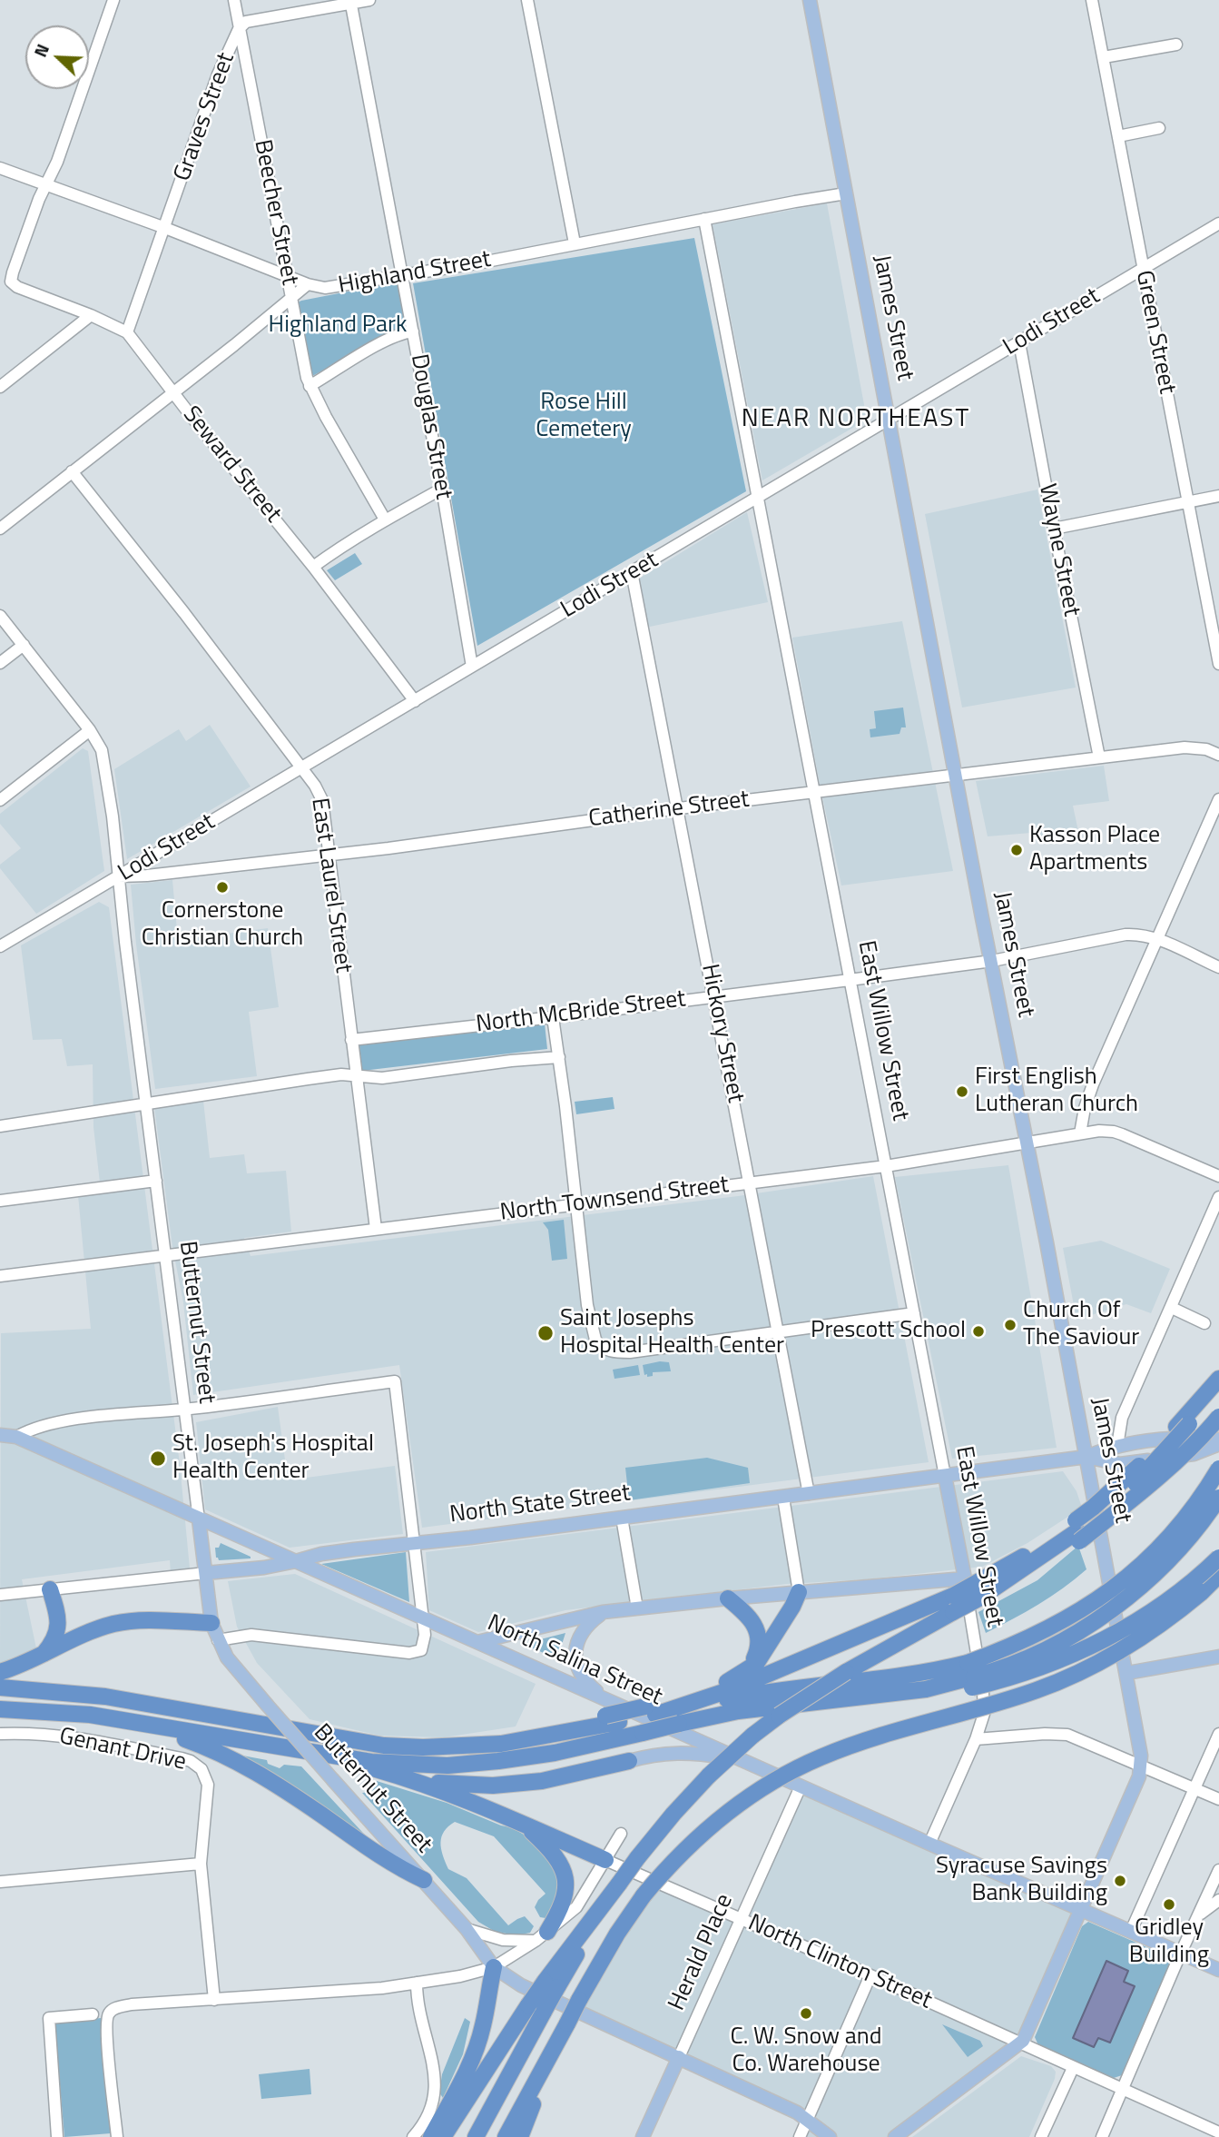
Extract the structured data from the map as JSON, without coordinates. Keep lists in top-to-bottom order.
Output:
{
  "streets": {
    "main road": [
      "James Street",
      "East Willow Street",
      "Butternut Street",
      "North State Street",
      "North Salina Street",
      "Herald Place"
    ],
    "street": [
      "Graves Street",
      "Beecher Street",
      "Highland Street",
      "Lodi Street",
      "Green Street",
      "Douglas Street",
      "Seward Street",
      "Wayne Street",
      "Catherine Street",
      "East Laurel Street",
      "North McBride Street",
      "Hickory Street",
      "North Townsend Street",
      "Genant Drive",
      "North Clinton Street"
    ]
  },
  "crossings": [
    ["Graves Street", "Beecher Street"],
    ["Graves Street", "Highland Street"],
    ["Graves Street", "Douglas Street"],
    ["Graves Street", "Seward Street"],
    ["Beecher Street", "Highland Street"],
    ["Highland Street", "James Street"],
    ["Highland Street", "Douglas Street"],
    ["Highland Street", "Seward Street"],
    ["Highland Street", "East Willow Street"],
    ["James Street", "Lodi Street"],
    ["James Street", "Catherine Street"],
    ["James Street", "North McBride Street"],
    ["James Street", "North Townsend Street"],
    ["James Street", "North State Street"],
    ["James Street", "North Salina Street"],
    ["James Street", "North Clinton Street"],
    ["Lodi Street", "Green Street"],
    ["Lodi Street", "Douglas Street"],
    ["Lodi Street", "Seward Street"],
    ["Lodi Street", "Wayne Street"],
    ["Lodi Street", "Catherine Street"],
    ["Lodi Street", "East Laurel Street"],
    ["Lodi Street", "East Willow Street"],
    ["Lodi Street", "Hickory Street"],
    ["Lodi Street", "Butternut Street"],
    ["Wayne Street", "Catherine Street"],
    ["Catherine Street", "East Laurel Street"],
    ["Catherine Street", "East Willow Street"],
    ["Catherine Street", "Hickory Street"],
    ["Catherine Street", "Butternut Street"],
    ["East Laurel Street", "North McBride Street"],
    ["East Laurel Street", "North Townsend Street"],
    ["North McBride Street", "East Willow Street"],
    ["North McBride Street", "Hickory Street"],
    ["North McBride Street", "Butternut Street"],
    ["East Willow Street", "North Townsend Street"],
    ["East Willow Street", "North State Street"],
    ["East Willow Street", "North Salina Street"],
    ["Hickory Street", "North Townsend Street"],
    ["Hickory Street", "North State Street"],
    ["North Townsend Street", "Butternut Street"],
    ["Butternut Street", "North State Street"],
    ["Butternut Street", "North Salina Street"],
    ["North State Street", "North Salina Street"],
    ["North Salina Street", "Herald Place"],
    ["Herald Place", "North Clinton Street"]
  ],
  "districts": ["NEAR NORTHEAST"],
  "parks": ["Highland Park", "Rose Hill Cemetery"],
  "places": [
    "Kasson Place Apartments",
    "Cornerstone Christian Church",
    "First English Lutheran Church",
    "Church Of The Saviour",
    "Prescott School",
    "Saint Josephs Hospital Health Center",
    "St. Joseph's Hospital Health Center",
    "Syracuse Savings Bank Building",
    "Gridley Building",
    "C. W. Snow and Co. Warehouse"
  ],
  "north": "top left"
}
